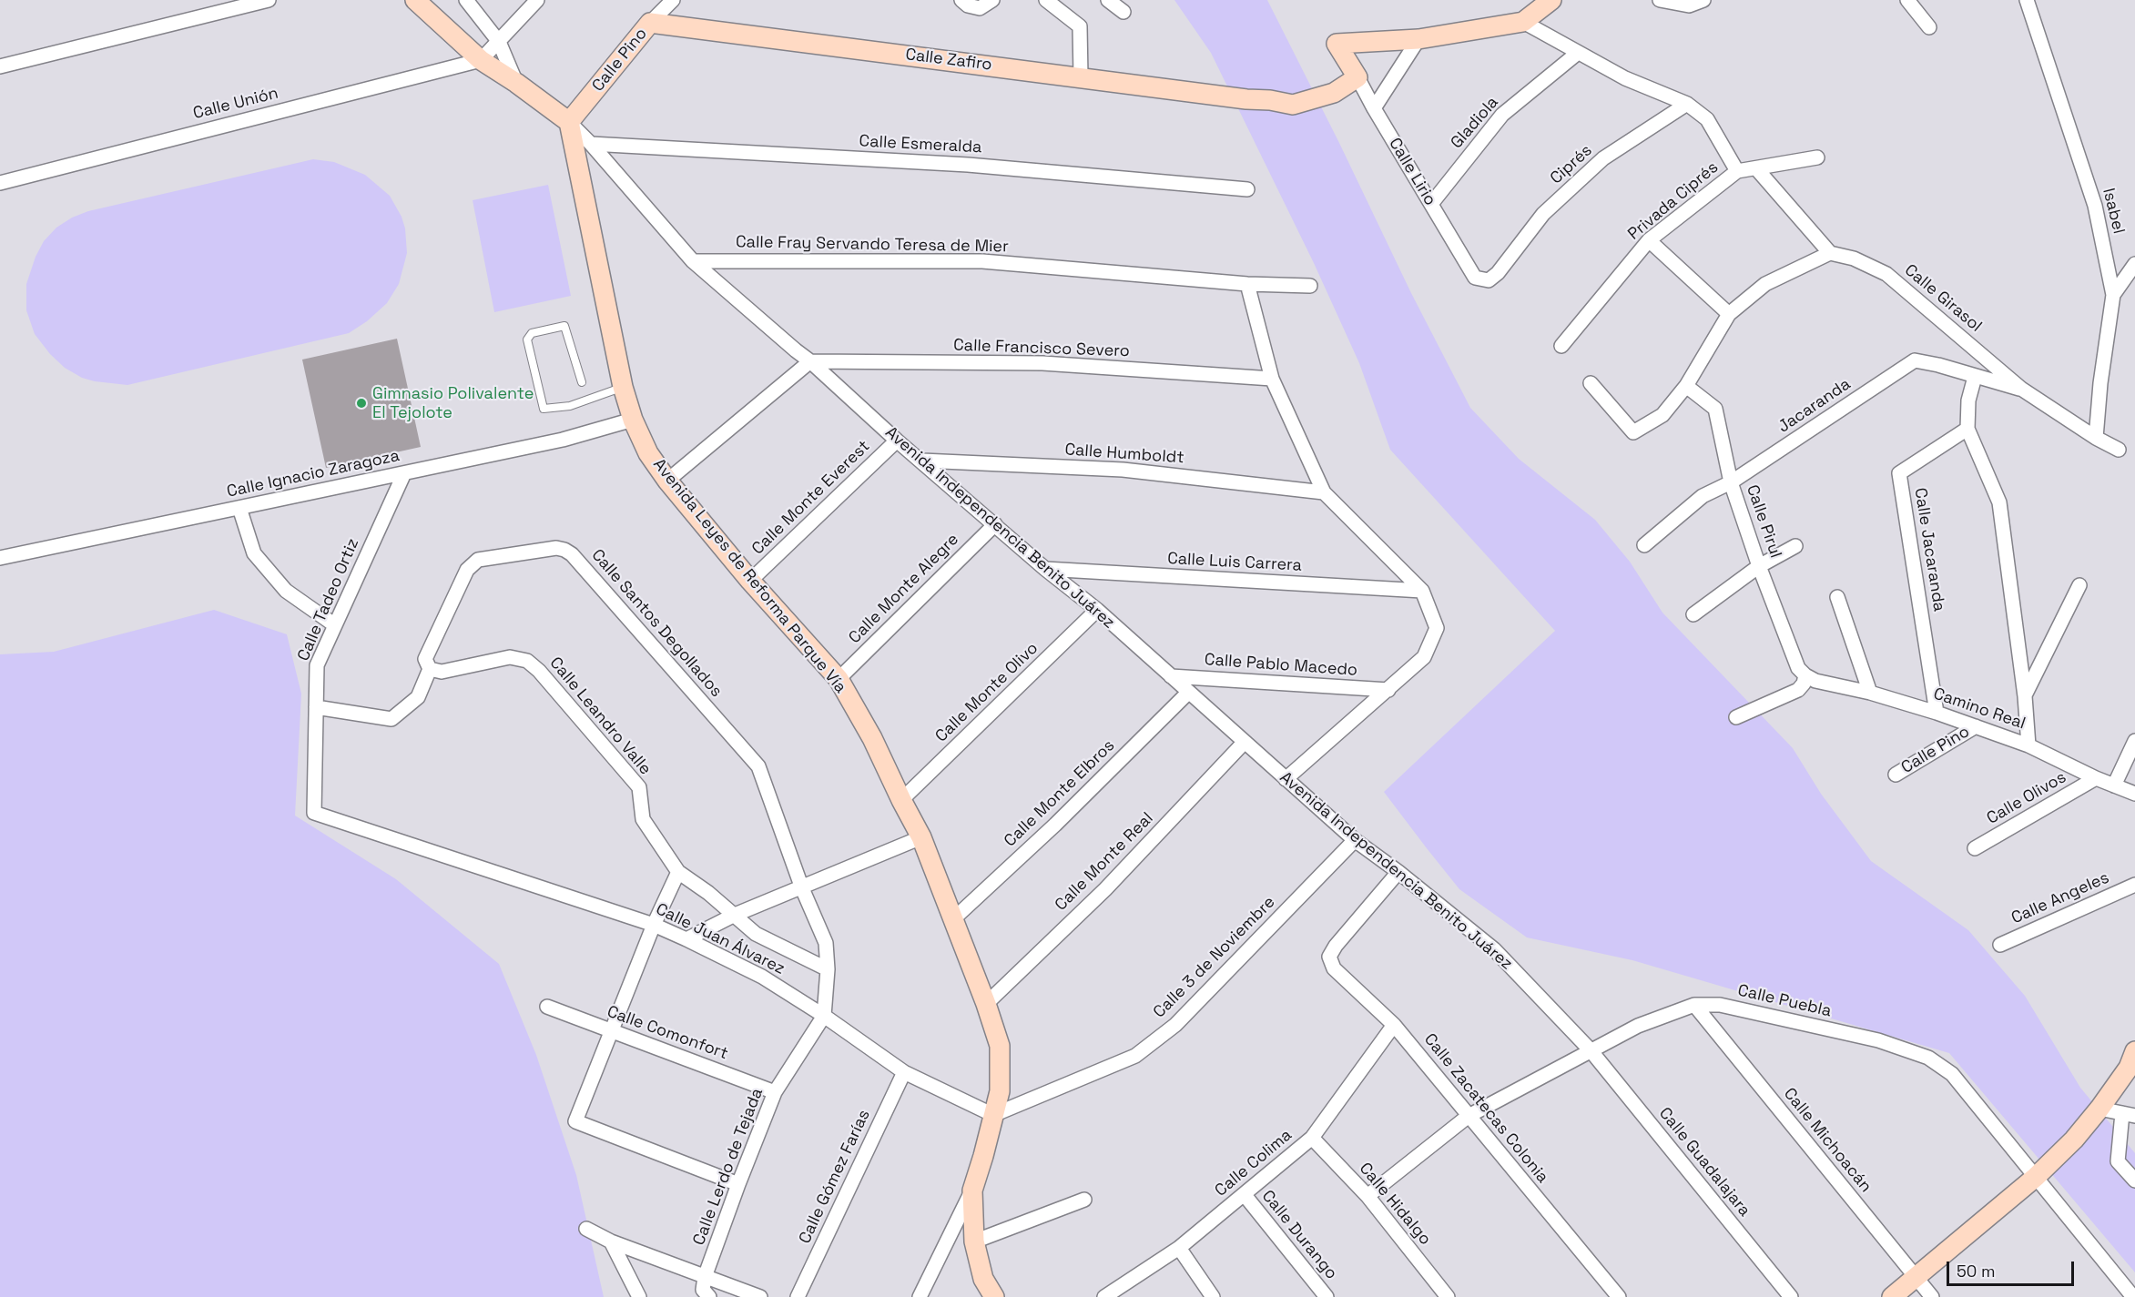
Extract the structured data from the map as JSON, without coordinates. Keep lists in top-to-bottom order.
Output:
{
  "streets": {
    "street": [
      "Calle Pino",
      "Calle Zafiro",
      "Calle Unión",
      "Gladiola",
      "Calle Esmeralda",
      "Ciprés",
      "Calle Lirio",
      "Privada Ciprés",
      "Isabel",
      "Calle Fray Servando Teresa de Mier",
      "Calle Girasol",
      "Calle Francisco Severo",
      "Jacaranda",
      "Calle Humboldt",
      "Calle Ignacio Zaragoza",
      "Calle Monte Everest",
      "Calle Pirul",
      "Avenida Independencia Benito Juárez",
      "Calle Jacaranda",
      "Calle Luis Carrera",
      "Avenida Leyes de Reforma Parque Vía",
      "Calle Monte Alegre",
      "Calle Tadeo Ortiz",
      "Calle Santos Degollados",
      "Calle Pablo Macedo",
      "Calle Monte Olivo",
      "Camino Real",
      "Calle Leandro Valle",
      "Calle Monte Elbros",
      "Calle Olivos",
      "Calle Monte Real",
      "Calle Angeles",
      "Calle Juan Álvarez",
      "Calle 3 de Noviembre",
      "Calle Puebla",
      "Calle Comonfort",
      "Calle Zacatecas Colonia",
      "Calle Michoacán",
      "Calle Guadalajara",
      "Calle Colima",
      "Calle Lerdo de Tejada",
      "Calle Gómez Farías",
      "Calle Hidalgo",
      "Calle Durango"
    ]
  },
  "crossings": [
    ["Calle Pino", "Calle Zafiro"],
    ["Calle Pino", "Avenida Independencia Benito Juárez"],
    ["Calle Pino", "Avenida Leyes de Reforma Parque Vía"],
    ["Calle Pino", "Camino Real"],
    ["Calle Zafiro", "Calle Lirio"],
    ["Calle Unión", "Avenida Independencia Benito Juárez"],
    ["Gladiola", "Calle Lirio"],
    ["Calle Esmeralda", "Avenida Independencia Benito Juárez"],
    ["Ciprés", "Calle Lirio"],
    ["Isabel", "Calle Girasol"],
    ["Calle Fray Servando Teresa de Mier", "Avenida Independencia Benito Juárez"],
    ["Calle Girasol", "Jacaranda"],
    ["Calle Francisco Severo", "Avenida Independencia Benito Juárez"],
    ["Jacaranda", "Calle Pirul"],
    ["Calle Humboldt", "Avenida Independencia Benito Juárez"],
    ["Calle Ignacio Zaragoza", "Avenida Leyes de Reforma Parque Vía"],
    ["Calle Ignacio Zaragoza", "Calle Tadeo Ortiz"],
    ["Calle Monte Everest", "Avenida Independencia Benito Juárez"],
    ["Calle Monte Everest", "Avenida Leyes de Reforma Parque Vía"],
    ["Calle Pirul", "Camino Real"],
    ["Avenida Independencia Benito Juárez", "Calle Luis Carrera"],
    ["Avenida Independencia Benito Juárez", "Avenida Leyes de Reforma Parque Vía"],
    ["Avenida Independencia Benito Juárez", "Calle Monte Alegre"],
    ["Avenida Independencia Benito Juárez", "Calle Pablo Macedo"],
    ["Avenida Independencia Benito Juárez", "Calle Monte Olivo"],
    ["Avenida Independencia Benito Juárez", "Calle Monte Elbros"],
    ["Avenida Independencia Benito Juárez", "Calle Monte Real"],
    ["Avenida Independencia Benito Juárez", "Calle 3 de Noviembre"],
    ["Avenida Independencia Benito Juárez", "Calle Puebla"],
    ["Avenida Independencia Benito Juárez", "Calle Zacatecas Colonia"],
    ["Avenida Independencia Benito Juárez", "Calle Guadalajara"],
    ["Calle Jacaranda", "Camino Real"],
    ["Avenida Leyes de Reforma Parque Vía", "Calle Monte Alegre"],
    ["Avenida Leyes de Reforma Parque Vía", "Calle Monte Olivo"],
    ["Avenida Leyes de Reforma Parque Vía", "Calle Monte Elbros"],
    ["Avenida Leyes de Reforma Parque Vía", "Calle Monte Real"],
    ["Avenida Leyes de Reforma Parque Vía", "Calle Juan Álvarez"],
    ["Avenida Leyes de Reforma Parque Vía", "Calle 3 de Noviembre"],
    ["Calle Tadeo Ortiz", "Calle Santos Degollados"],
    ["Calle Tadeo Ortiz", "Calle Juan Álvarez"],
    ["Calle Santos Degollados", "Calle Leandro Valle"],
    ["Calle Santos Degollados", "Calle Juan Álvarez"],
    ["Calle Santos Degollados", "Calle Lerdo de Tejada"],
    ["Camino Real", "Calle Olivos"],
    ["Calle Juan Álvarez", "Calle 3 de Noviembre"],
    ["Calle Juan Álvarez", "Calle Lerdo de Tejada"],
    ["Calle Juan Álvarez", "Calle Gómez Farías"],
    ["Calle Puebla", "Calle Zacatecas Colonia"],
    ["Calle Puebla", "Calle Michoacán"],
    ["Calle Puebla", "Calle Guadalajara"],
    ["Calle Puebla", "Calle Hidalgo"],
    ["Calle Comonfort", "Calle Lerdo de Tejada"],
    ["Calle Zacatecas Colonia", "Calle Colima"],
    ["Calle Colima", "Calle Hidalgo"],
    ["Calle Colima", "Calle Durango"]
  ],
  "places": ["Gimnasio Polivalente El Tejolote"],
  "scale_bar": "50 m"
}
